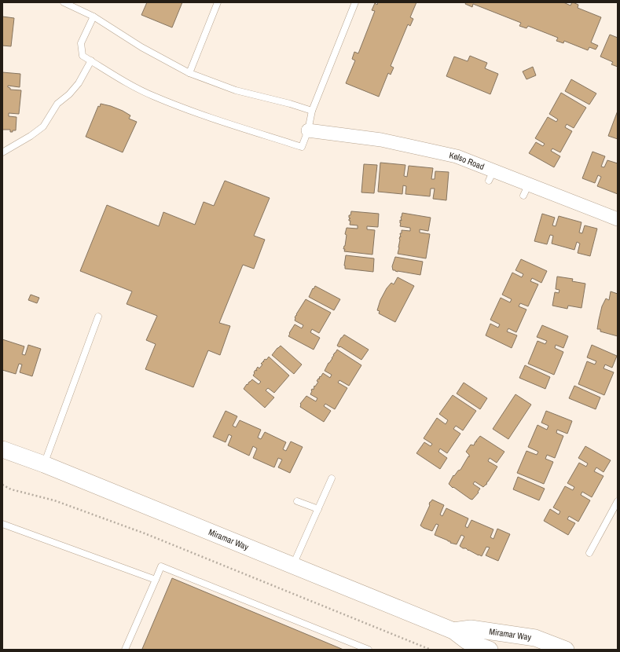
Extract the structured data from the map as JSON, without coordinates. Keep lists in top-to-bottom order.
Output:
{
  "streets": {
    "street": ["Kelso Road", "Miramar Way"]
  }
}
